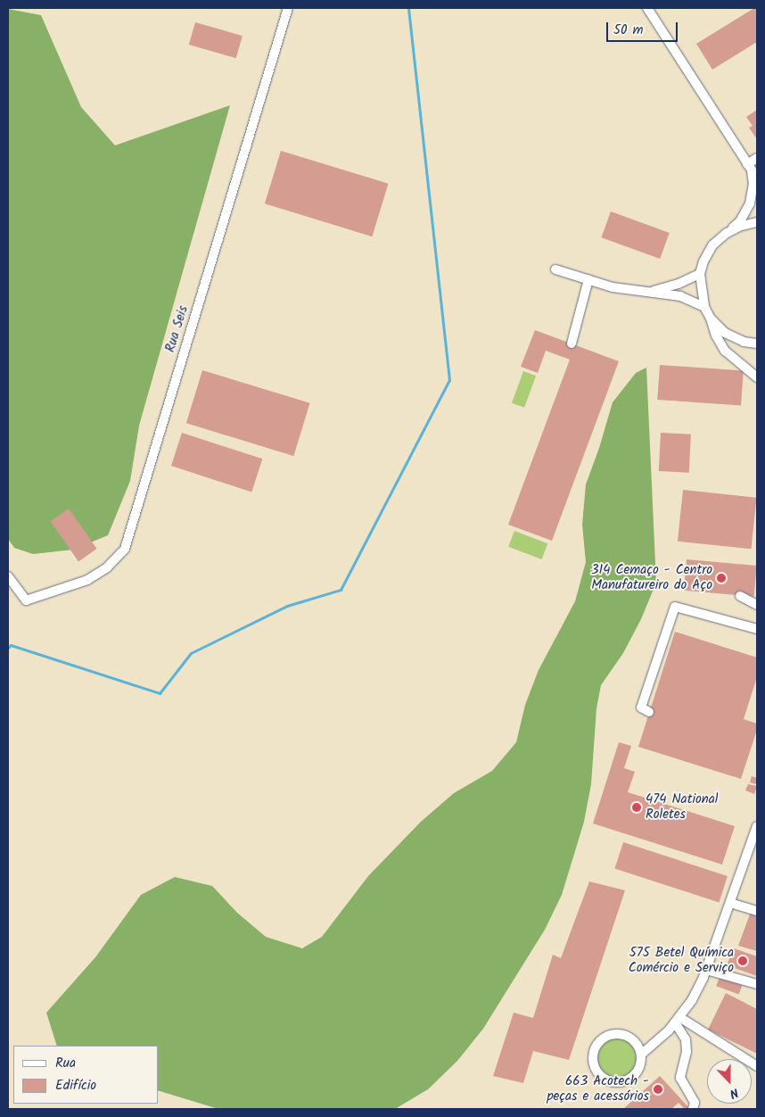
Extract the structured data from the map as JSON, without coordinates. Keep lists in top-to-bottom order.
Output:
{
  "streets": {
    "street": ["Rua Seis"]
  },
  "places": [
    "314 Cemaço - Centro Manufatureiro do Aço",
    "474 National Roletes",
    "575 Betel Química Comércio e Serviço",
    "663 Acotech - peças e acessórios"
  ],
  "legend": ["Rua", "Edifício"],
  "scale_bar": "50 m",
  "north": "bottom"
}
